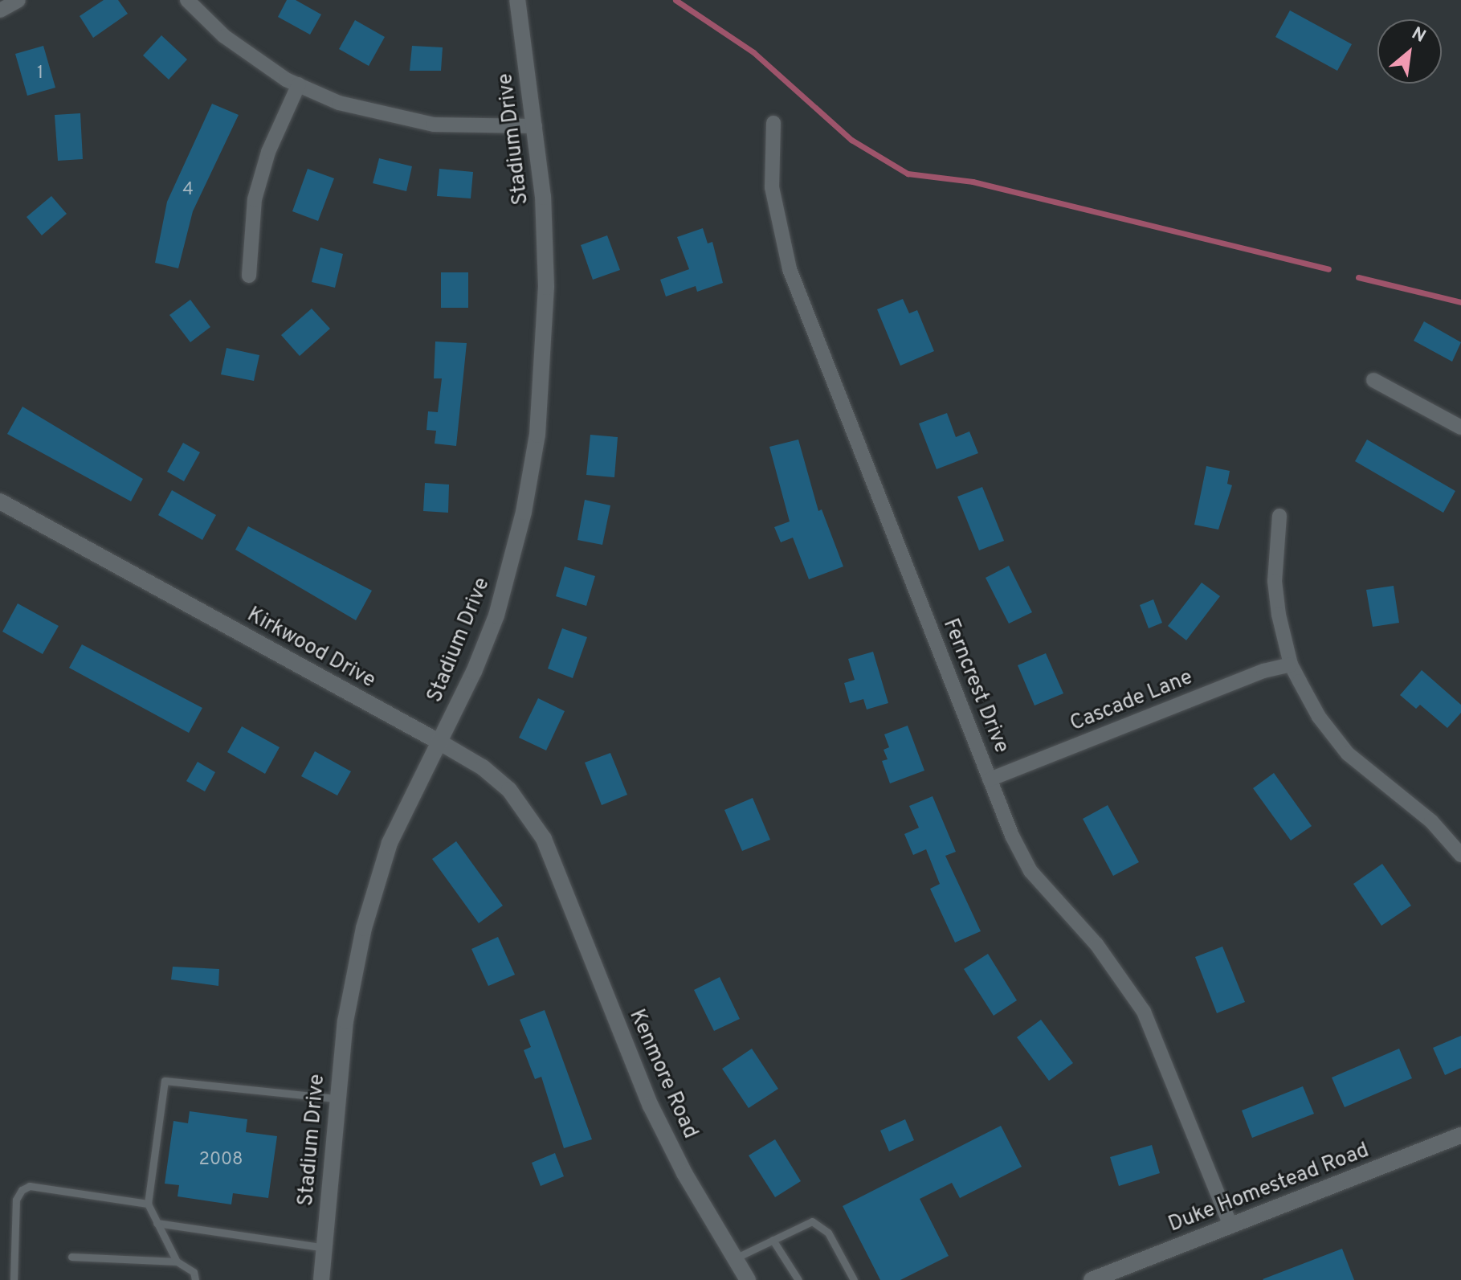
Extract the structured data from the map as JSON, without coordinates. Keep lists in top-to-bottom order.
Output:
{
  "streets": {
    "street": [
      "Stadium Drive",
      "Kirkwood Drive",
      "Ferncrest Drive",
      "Cascade Lane",
      "Kenmore Road",
      "Duke Homestead Road"
    ]
  },
  "crossings": [
    ["Stadium Drive", "Kirkwood Drive"],
    ["Kirkwood Drive", "Kenmore Road"],
    ["Ferncrest Drive", "Cascade Lane"],
    ["Ferncrest Drive", "Duke Homestead Road"]
  ],
  "house_numbers": ["1", "4", "2008"],
  "north": "top right"
}
